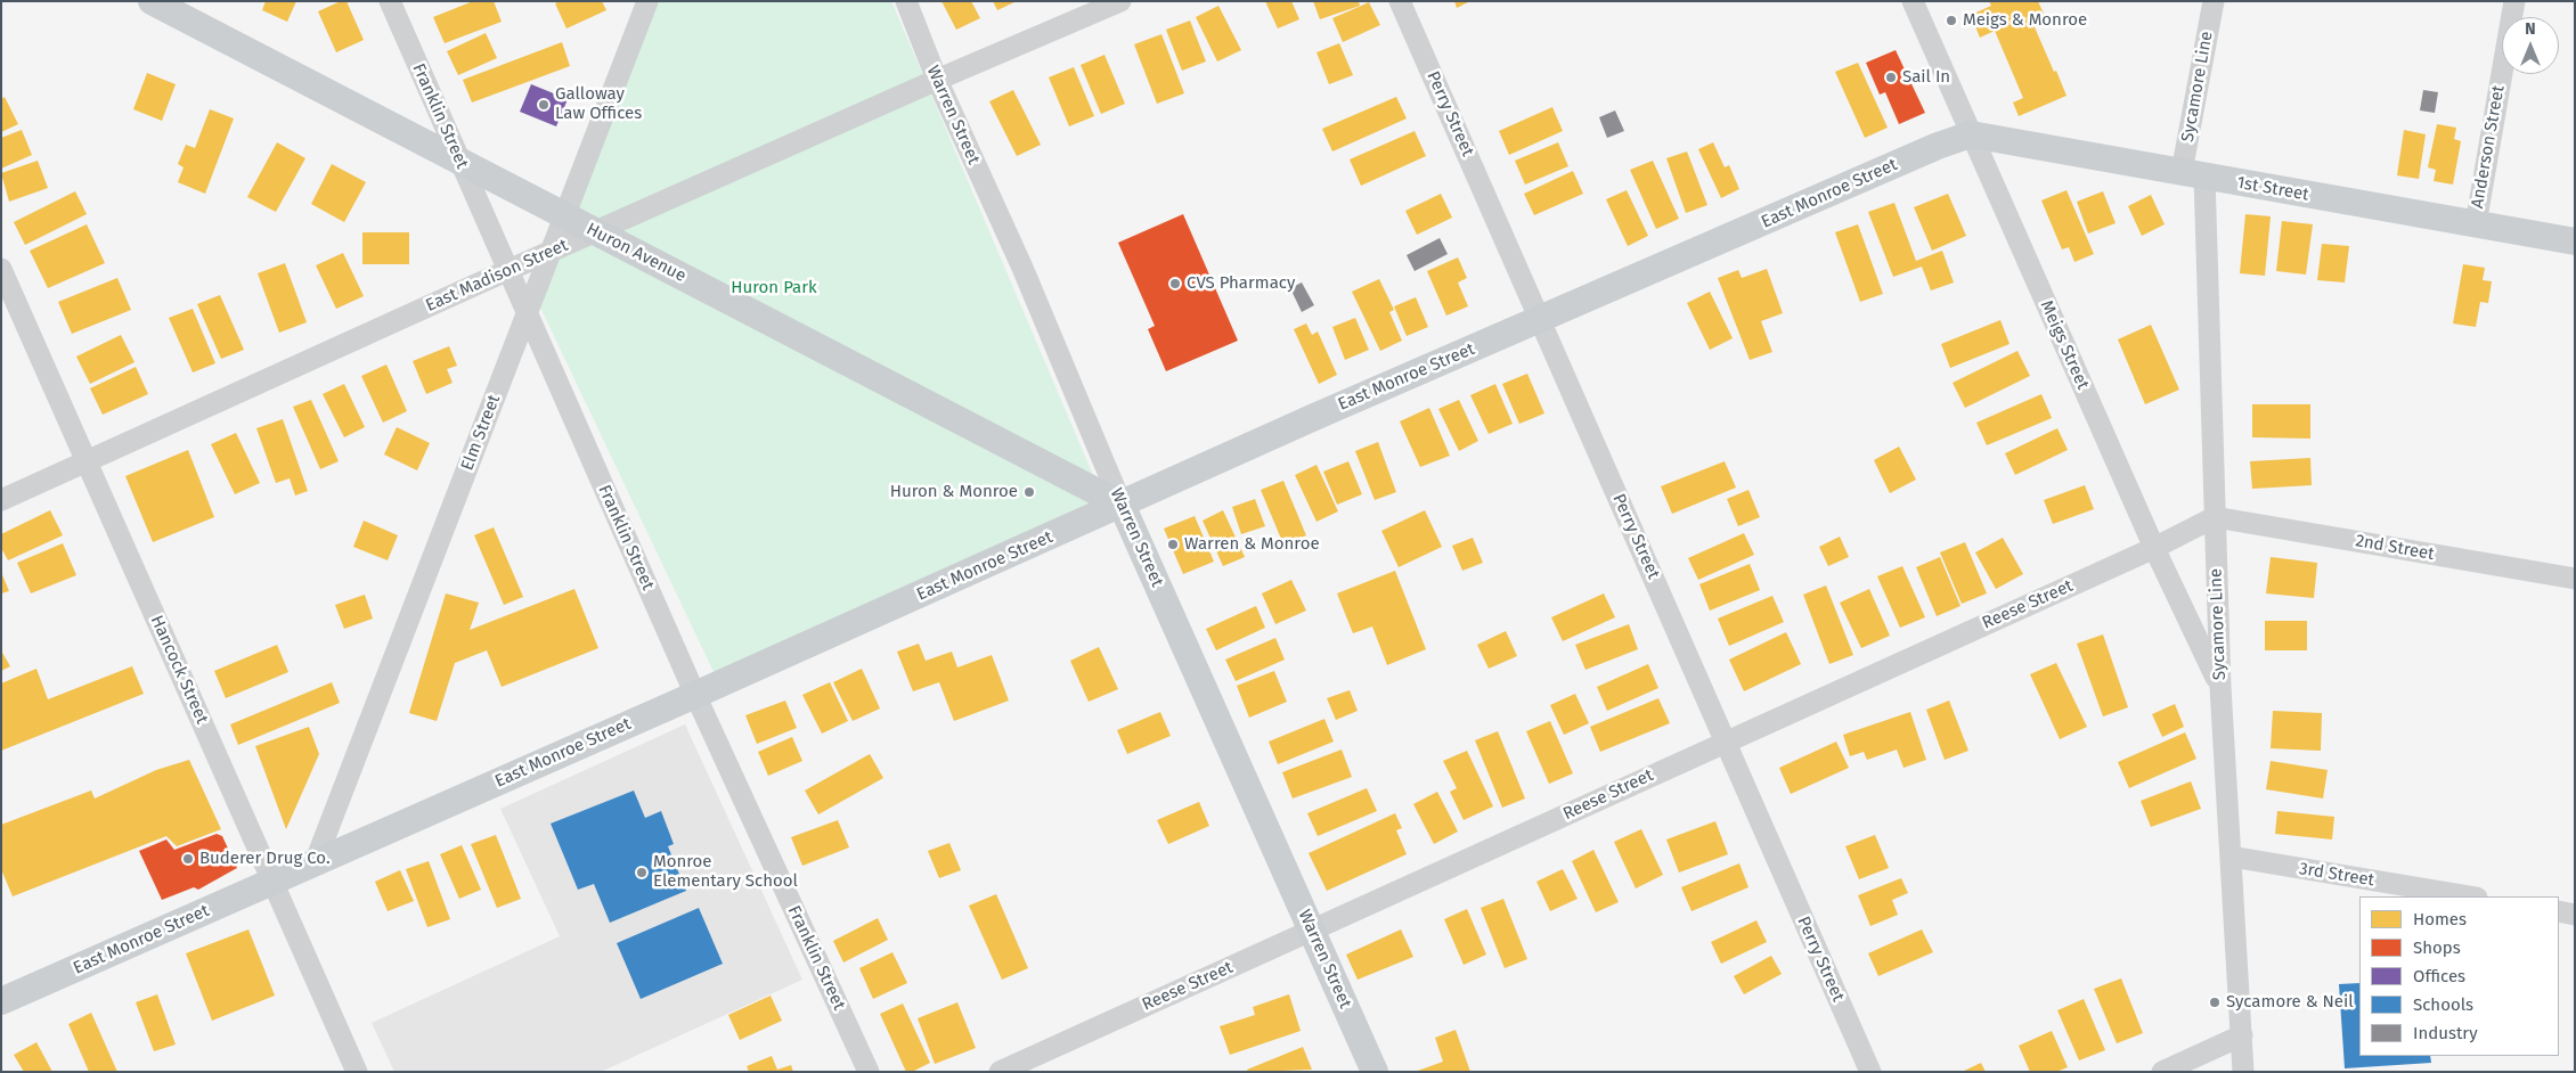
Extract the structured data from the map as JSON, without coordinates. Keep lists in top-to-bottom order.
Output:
{
  "streets": {
    "main road": [
      "Warren Street",
      "1st Street",
      "East Monroe Street",
      "Huron Avenue"
    ],
    "street": [
      "Sycamore Line",
      "Perry Street",
      "Franklin Street",
      "Anderson Street",
      "East Madison Street",
      "Meigs Street",
      "Elm Street",
      "2nd Street",
      "Reese Street",
      "Hancock Street",
      "3rd Street"
    ]
  },
  "crossings": [
    ["Sycamore Line", "1st Street"],
    ["Sycamore Line", "Meigs Street"],
    ["Sycamore Line", "2nd Street"],
    ["Sycamore Line", "Reese Street"],
    ["Sycamore Line", "3rd Street"],
    ["Perry Street", "East Monroe Street"],
    ["Perry Street", "Reese Street"],
    ["Warren Street", "East Monroe Street"],
    ["Warren Street", "Huron Avenue"],
    ["Warren Street", "East Madison Street"],
    ["Warren Street", "Reese Street"],
    ["Franklin Street", "East Monroe Street"],
    ["Franklin Street", "Huron Avenue"],
    ["Franklin Street", "East Madison Street"],
    ["Franklin Street", "Elm Street"],
    ["Anderson Street", "1st Street"],
    ["1st Street", "East Monroe Street"],
    ["1st Street", "Meigs Street"],
    ["East Monroe Street", "Huron Avenue"],
    ["East Monroe Street", "Meigs Street"],
    ["East Monroe Street", "Elm Street"],
    ["East Monroe Street", "Hancock Street"],
    ["Huron Avenue", "East Madison Street"],
    ["Huron Avenue", "Elm Street"],
    ["East Madison Street", "Elm Street"],
    ["East Madison Street", "Hancock Street"],
    ["Meigs Street", "Reese Street"],
    ["2nd Street", "Reese Street"]
  ],
  "parks": ["Huron Park"],
  "places": [
    "Meigs & Monroe",
    "Sail In",
    "Galloway Law Offices",
    "CVS Pharmacy",
    "Huron & Monroe",
    "Warren & Monroe",
    "Buderer Drug Co.",
    "Monroe Elementary School",
    "Sycamore & Neil"
  ],
  "legend": [
    "Homes",
    "Shops",
    "Offices",
    "Schools",
    "Industry"
  ],
  "north": "top"
}
